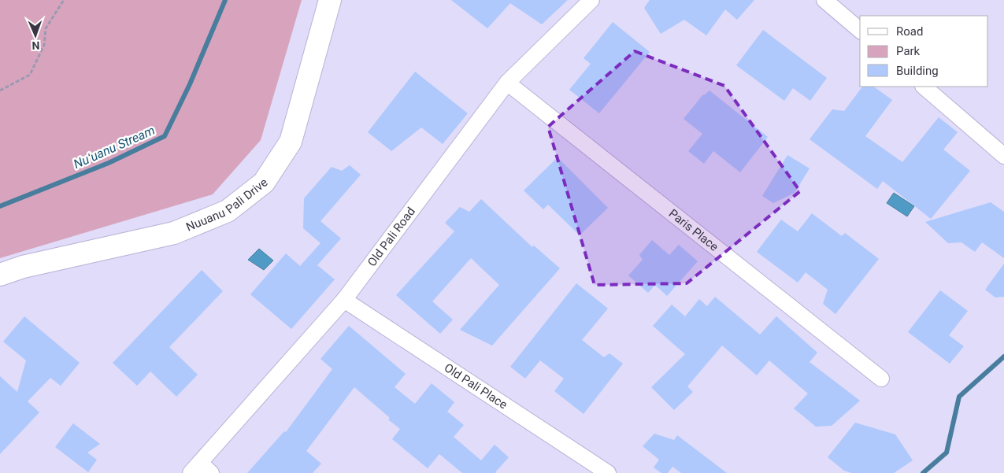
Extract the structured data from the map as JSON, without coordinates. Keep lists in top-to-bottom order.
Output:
{
  "streets": {
    "street": [
      "Nuuanu Pali Drive",
      "Paris Place",
      "Old Pali Road",
      "Old Pali Place"
    ]
  },
  "crossings": [
    ["Paris Place", "Old Pali Road"],
    ["Old Pali Road", "Old Pali Place"]
  ],
  "water": ["Nuʻuanu Stream"],
  "legend": ["Road", "Park", "Building"],
  "north": "bottom"
}
